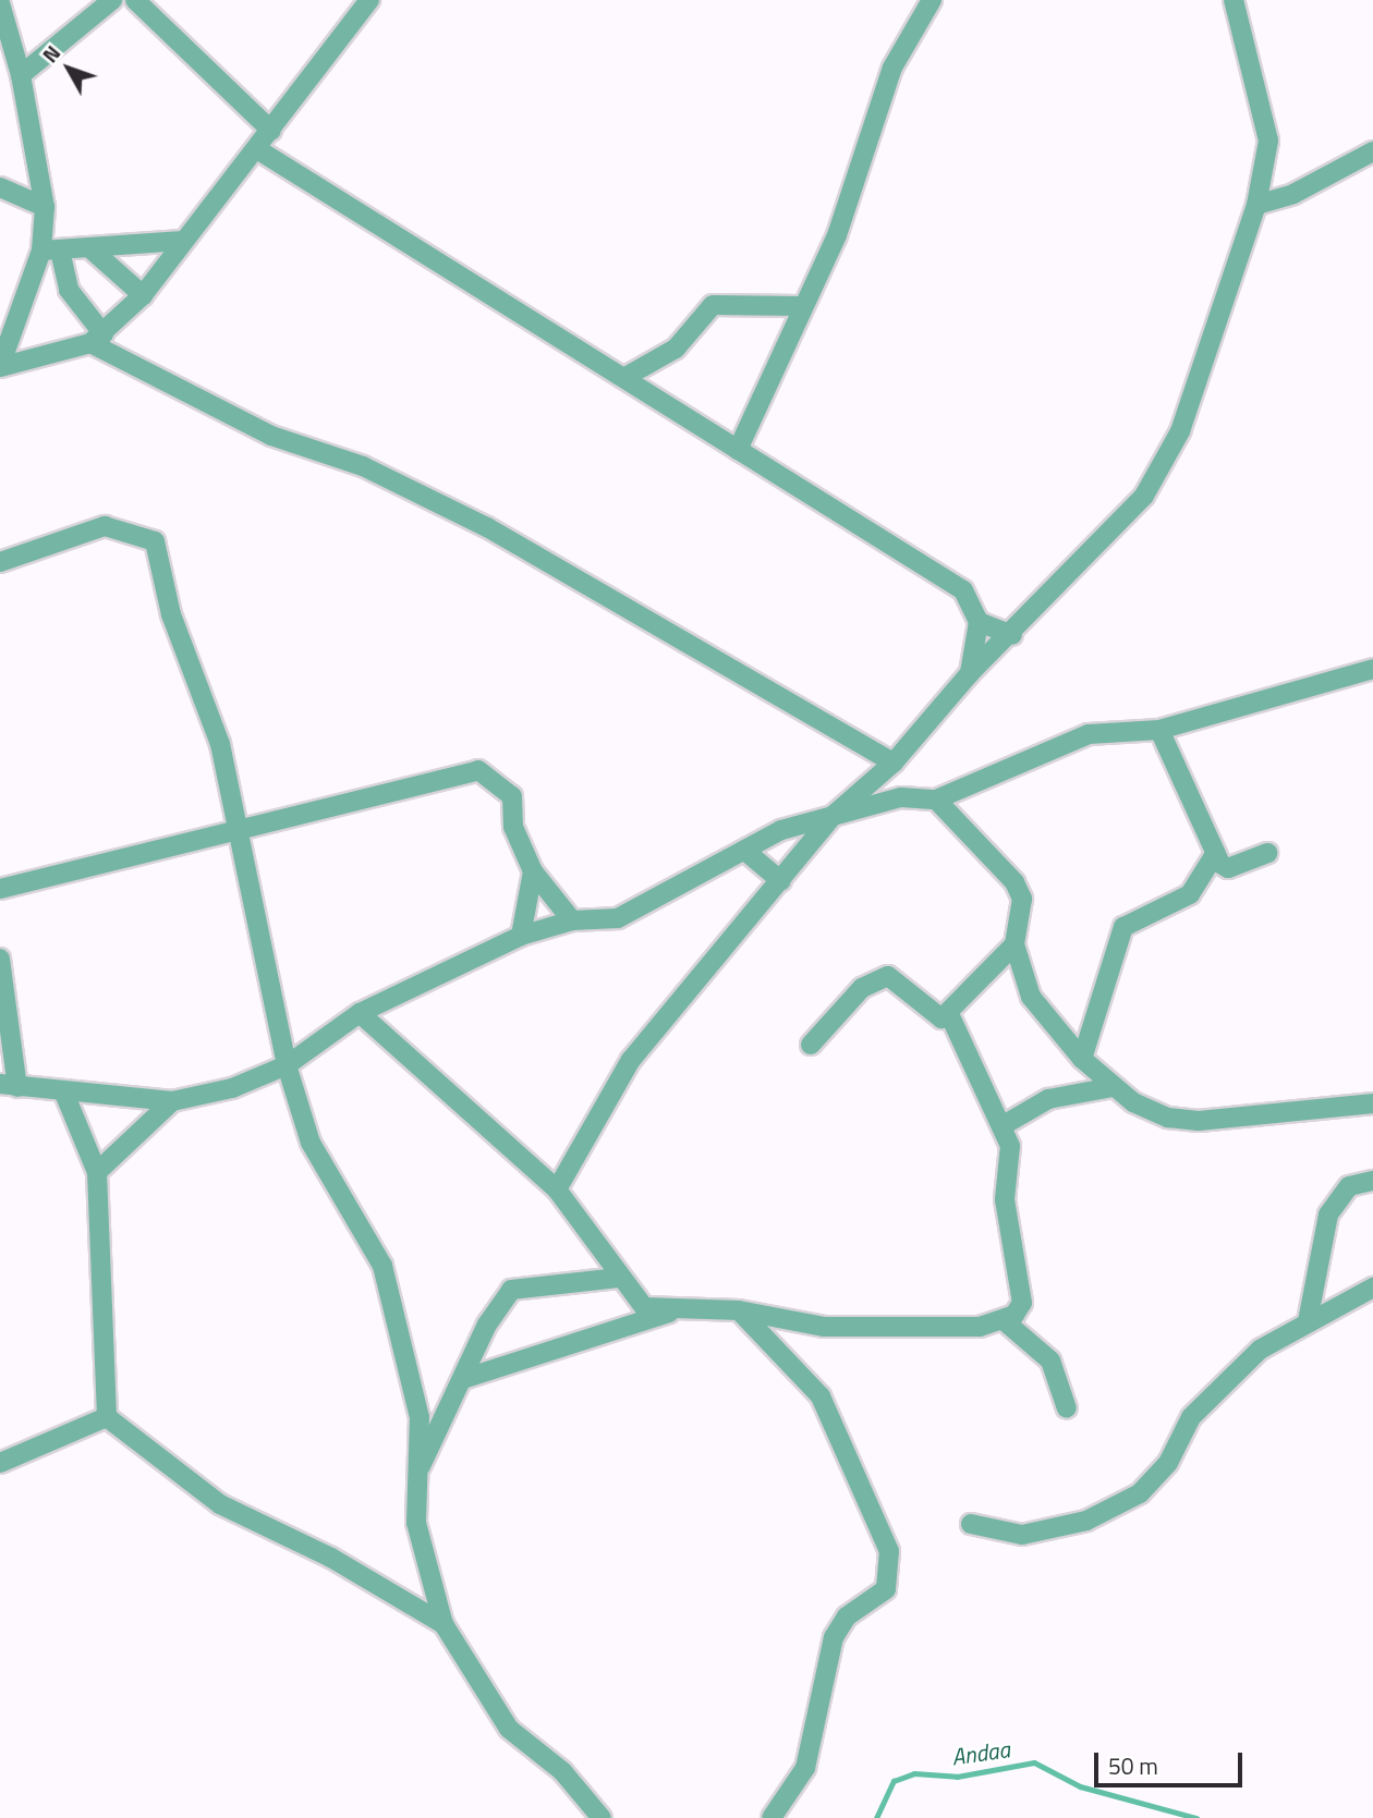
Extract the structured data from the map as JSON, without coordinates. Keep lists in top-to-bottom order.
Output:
{
  "water": ["Andaa"],
  "scale_bar": "50 m",
  "north": "top left"
}
